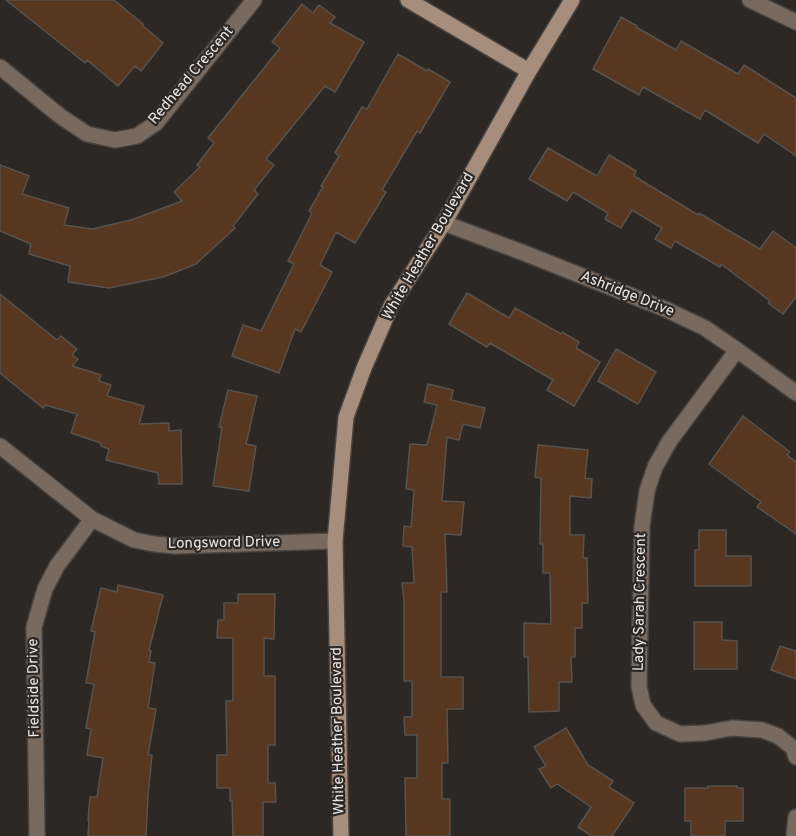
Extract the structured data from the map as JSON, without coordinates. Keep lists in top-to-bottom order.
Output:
{
  "streets": {
    "street": [
      "Redhead Crescent",
      "White Heather Boulevard",
      "Ashridge Drive",
      "Longsword Drive",
      "Lady Sarah Crescent",
      "Fieldside Drive"
    ]
  },
  "crossings": [
    ["White Heather Boulevard", "Ashridge Drive"],
    ["White Heather Boulevard", "Longsword Drive"],
    ["Ashridge Drive", "Lady Sarah Crescent"],
    ["Longsword Drive", "Fieldside Drive"]
  ]
}
